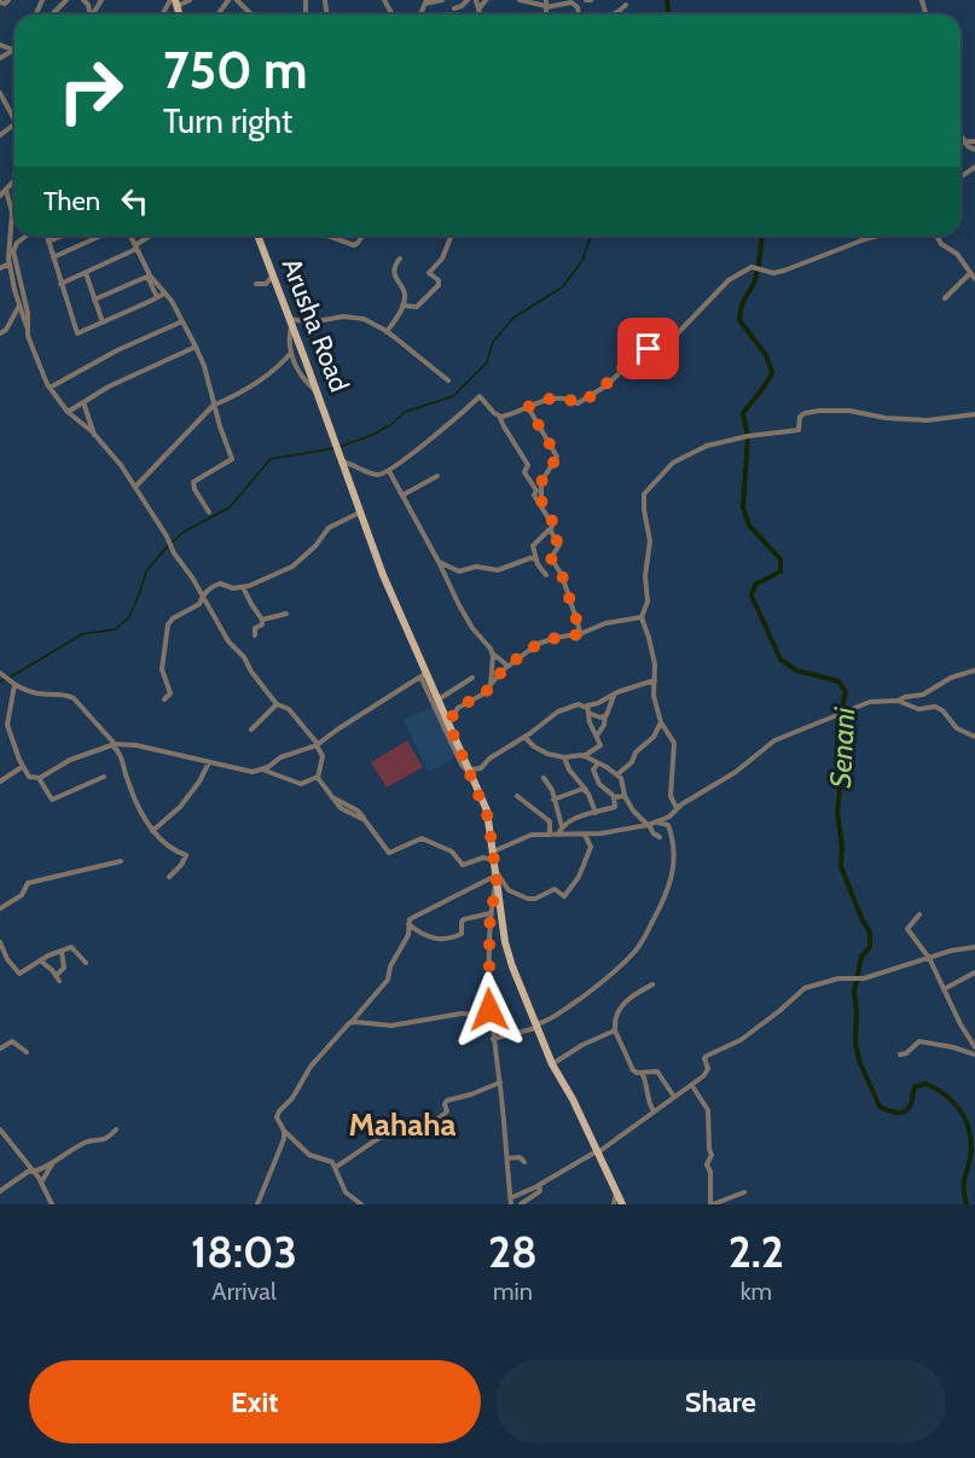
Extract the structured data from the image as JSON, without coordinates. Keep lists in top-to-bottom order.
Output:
{
  "streets": {
    "main road": ["Arusha Road"]
  },
  "districts": ["Mahaha"],
  "water": ["Senani"],
  "page": {
    "turn": ["750 m", "Turn right"],
    "then": "Then",
    "eta": [
      "18:03",
      "Arrival",
      "28",
      "min",
      "2.2",
      "km"
    ],
    "buttons": ["Exit", "Share"]
  }
}
